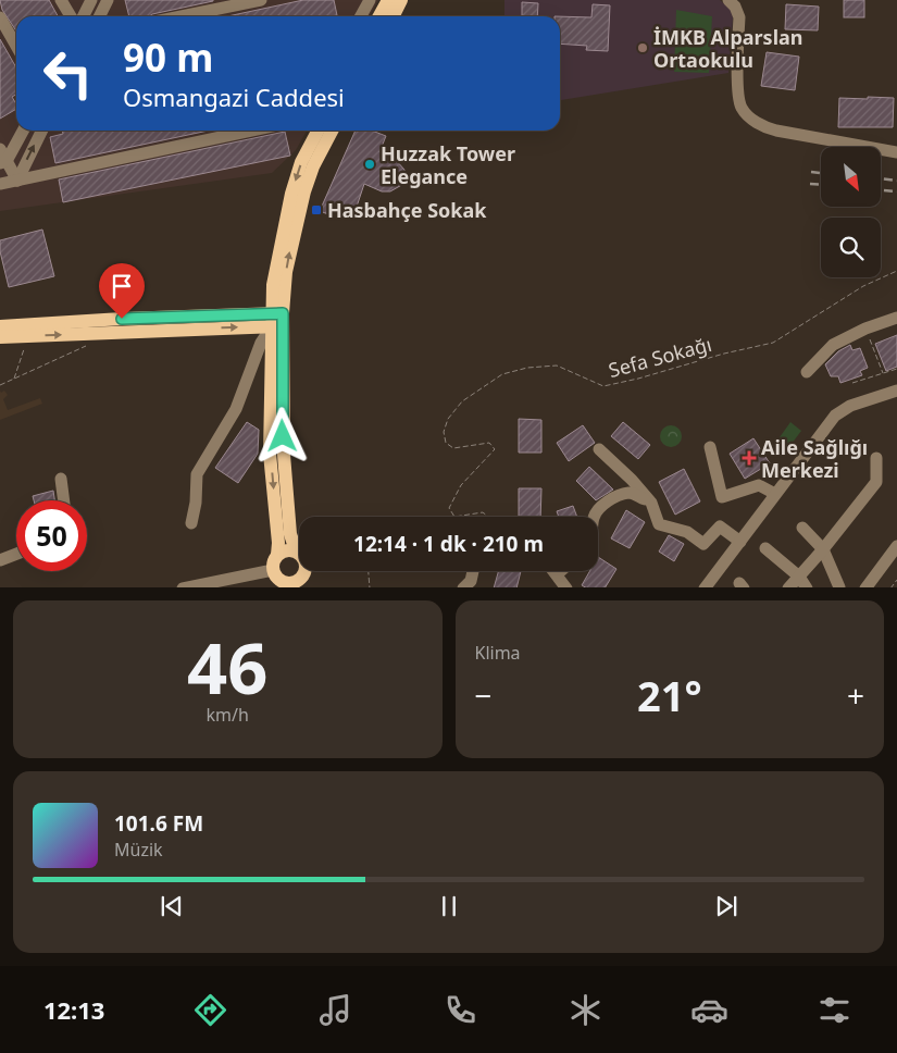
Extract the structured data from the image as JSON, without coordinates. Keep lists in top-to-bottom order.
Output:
{
  "streets": {
    "path": ["Sefa Sokağı"]
  },
  "places": {
    "other": ["İMKB Alparslan Ortaokulu", "Huzzak Tower Elegance"],
    "transit": ["Hasbahçe Sokak"],
    "health": ["Aile Sağlığı Merkezi"]
  },
  "north": "bottom right",
  "page": {
    "turn": ["90 m", "Osmangazi Caddesi"],
    "limit": "50",
    "trip": "12:14 · 1 dk · 210 m",
    "tile": [
      ["46", "km/h"],
      "Klima"
    ],
    "heat": ["−", "21°", "+"],
    "song": ["101.6 FM", "Müzik"],
    "tabs": "12:13"
  }
}
